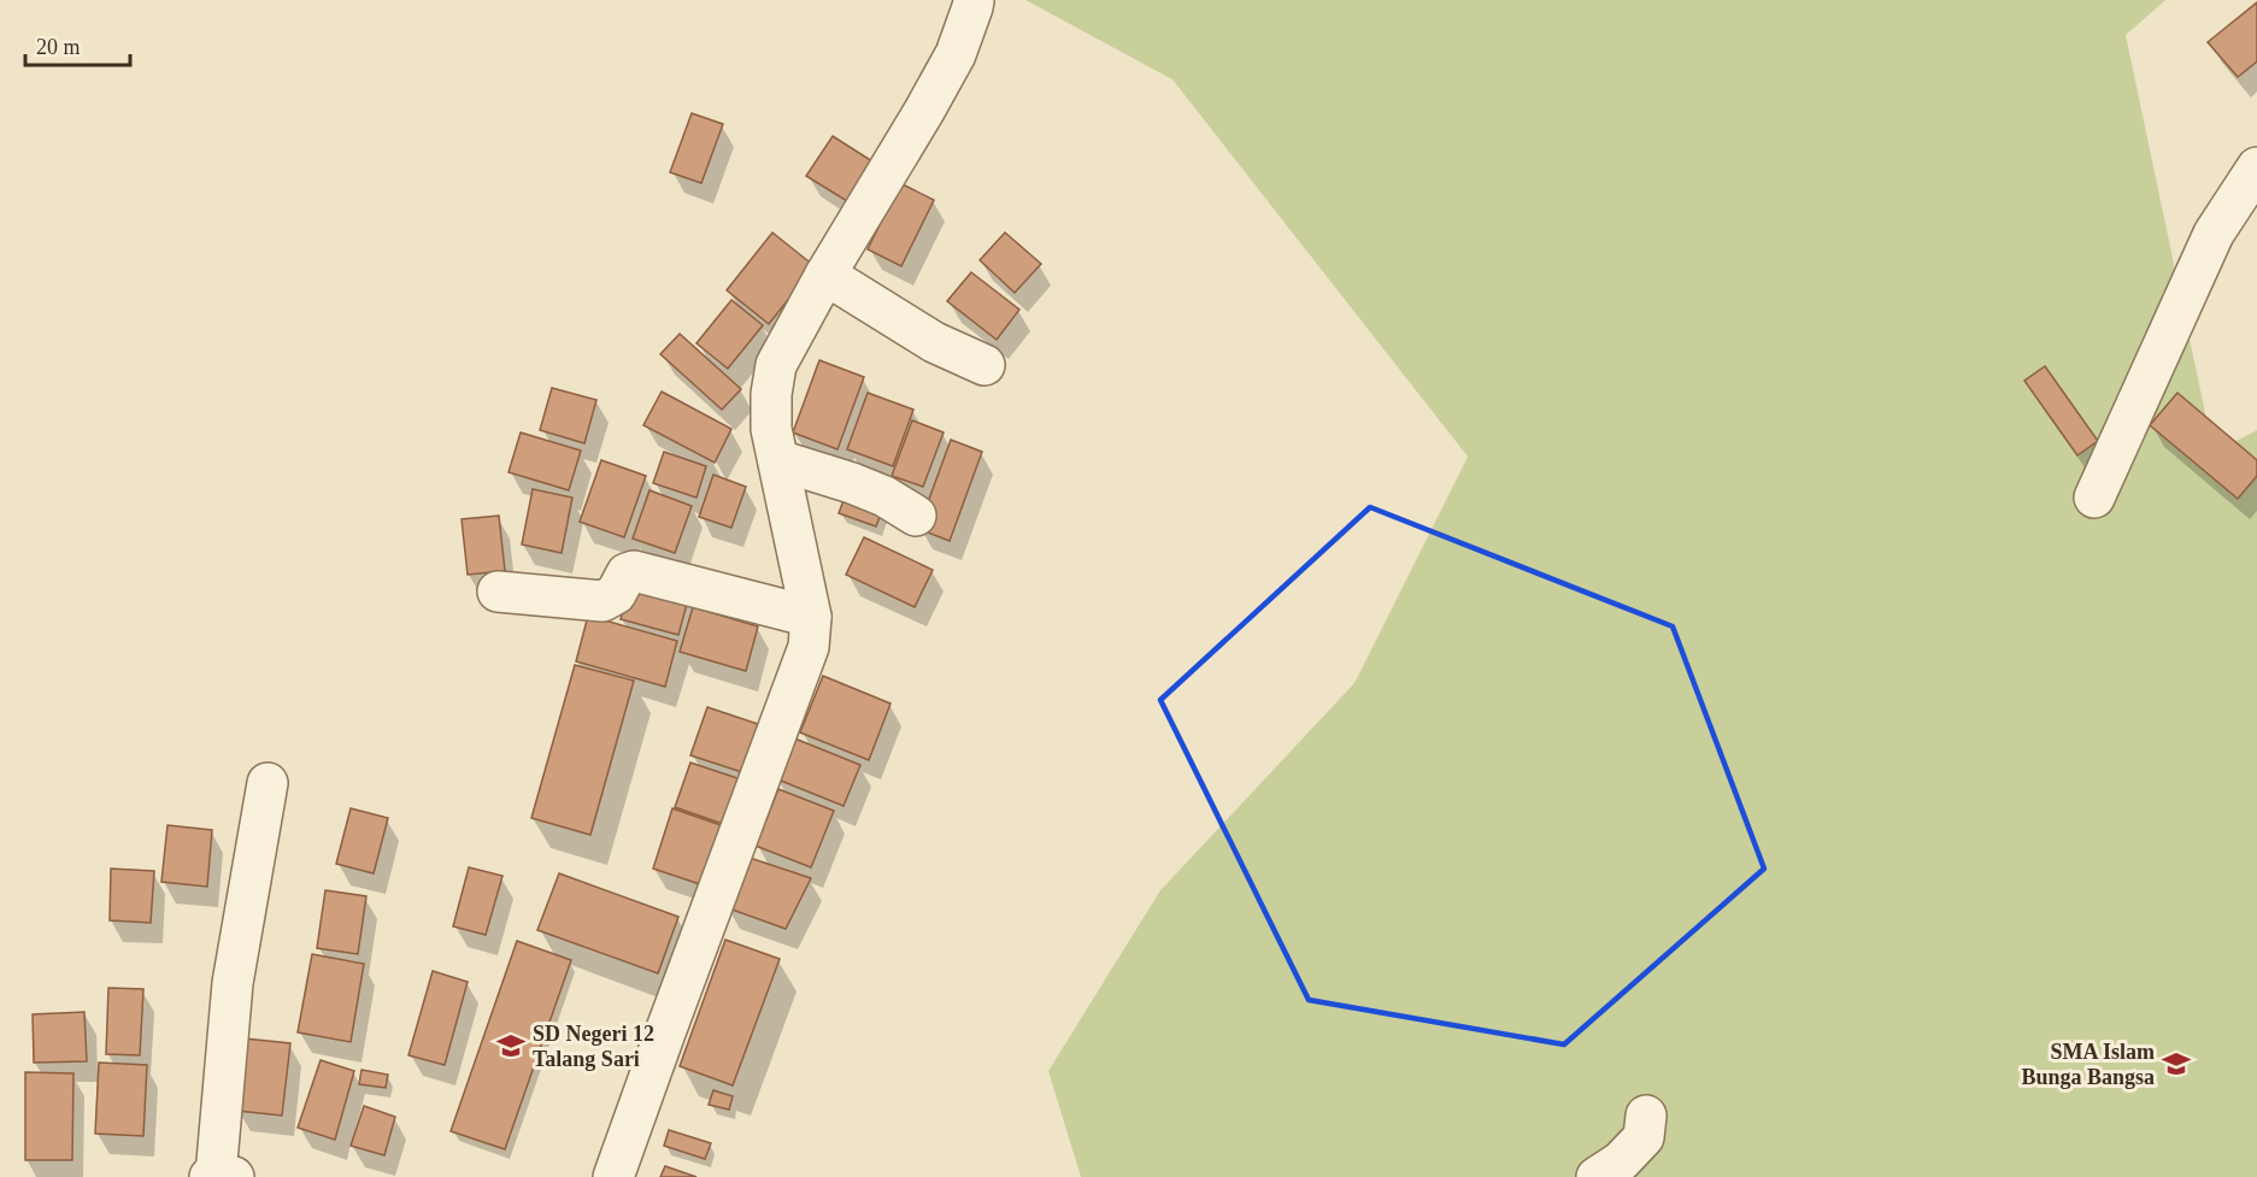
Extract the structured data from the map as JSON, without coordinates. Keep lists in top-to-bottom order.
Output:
{
  "places": {
    "school or university": ["SD Negeri 12 Talang Sari", "SMA Islam Bunga Bangsa"]
  },
  "scale_bar": "20 m"
}
